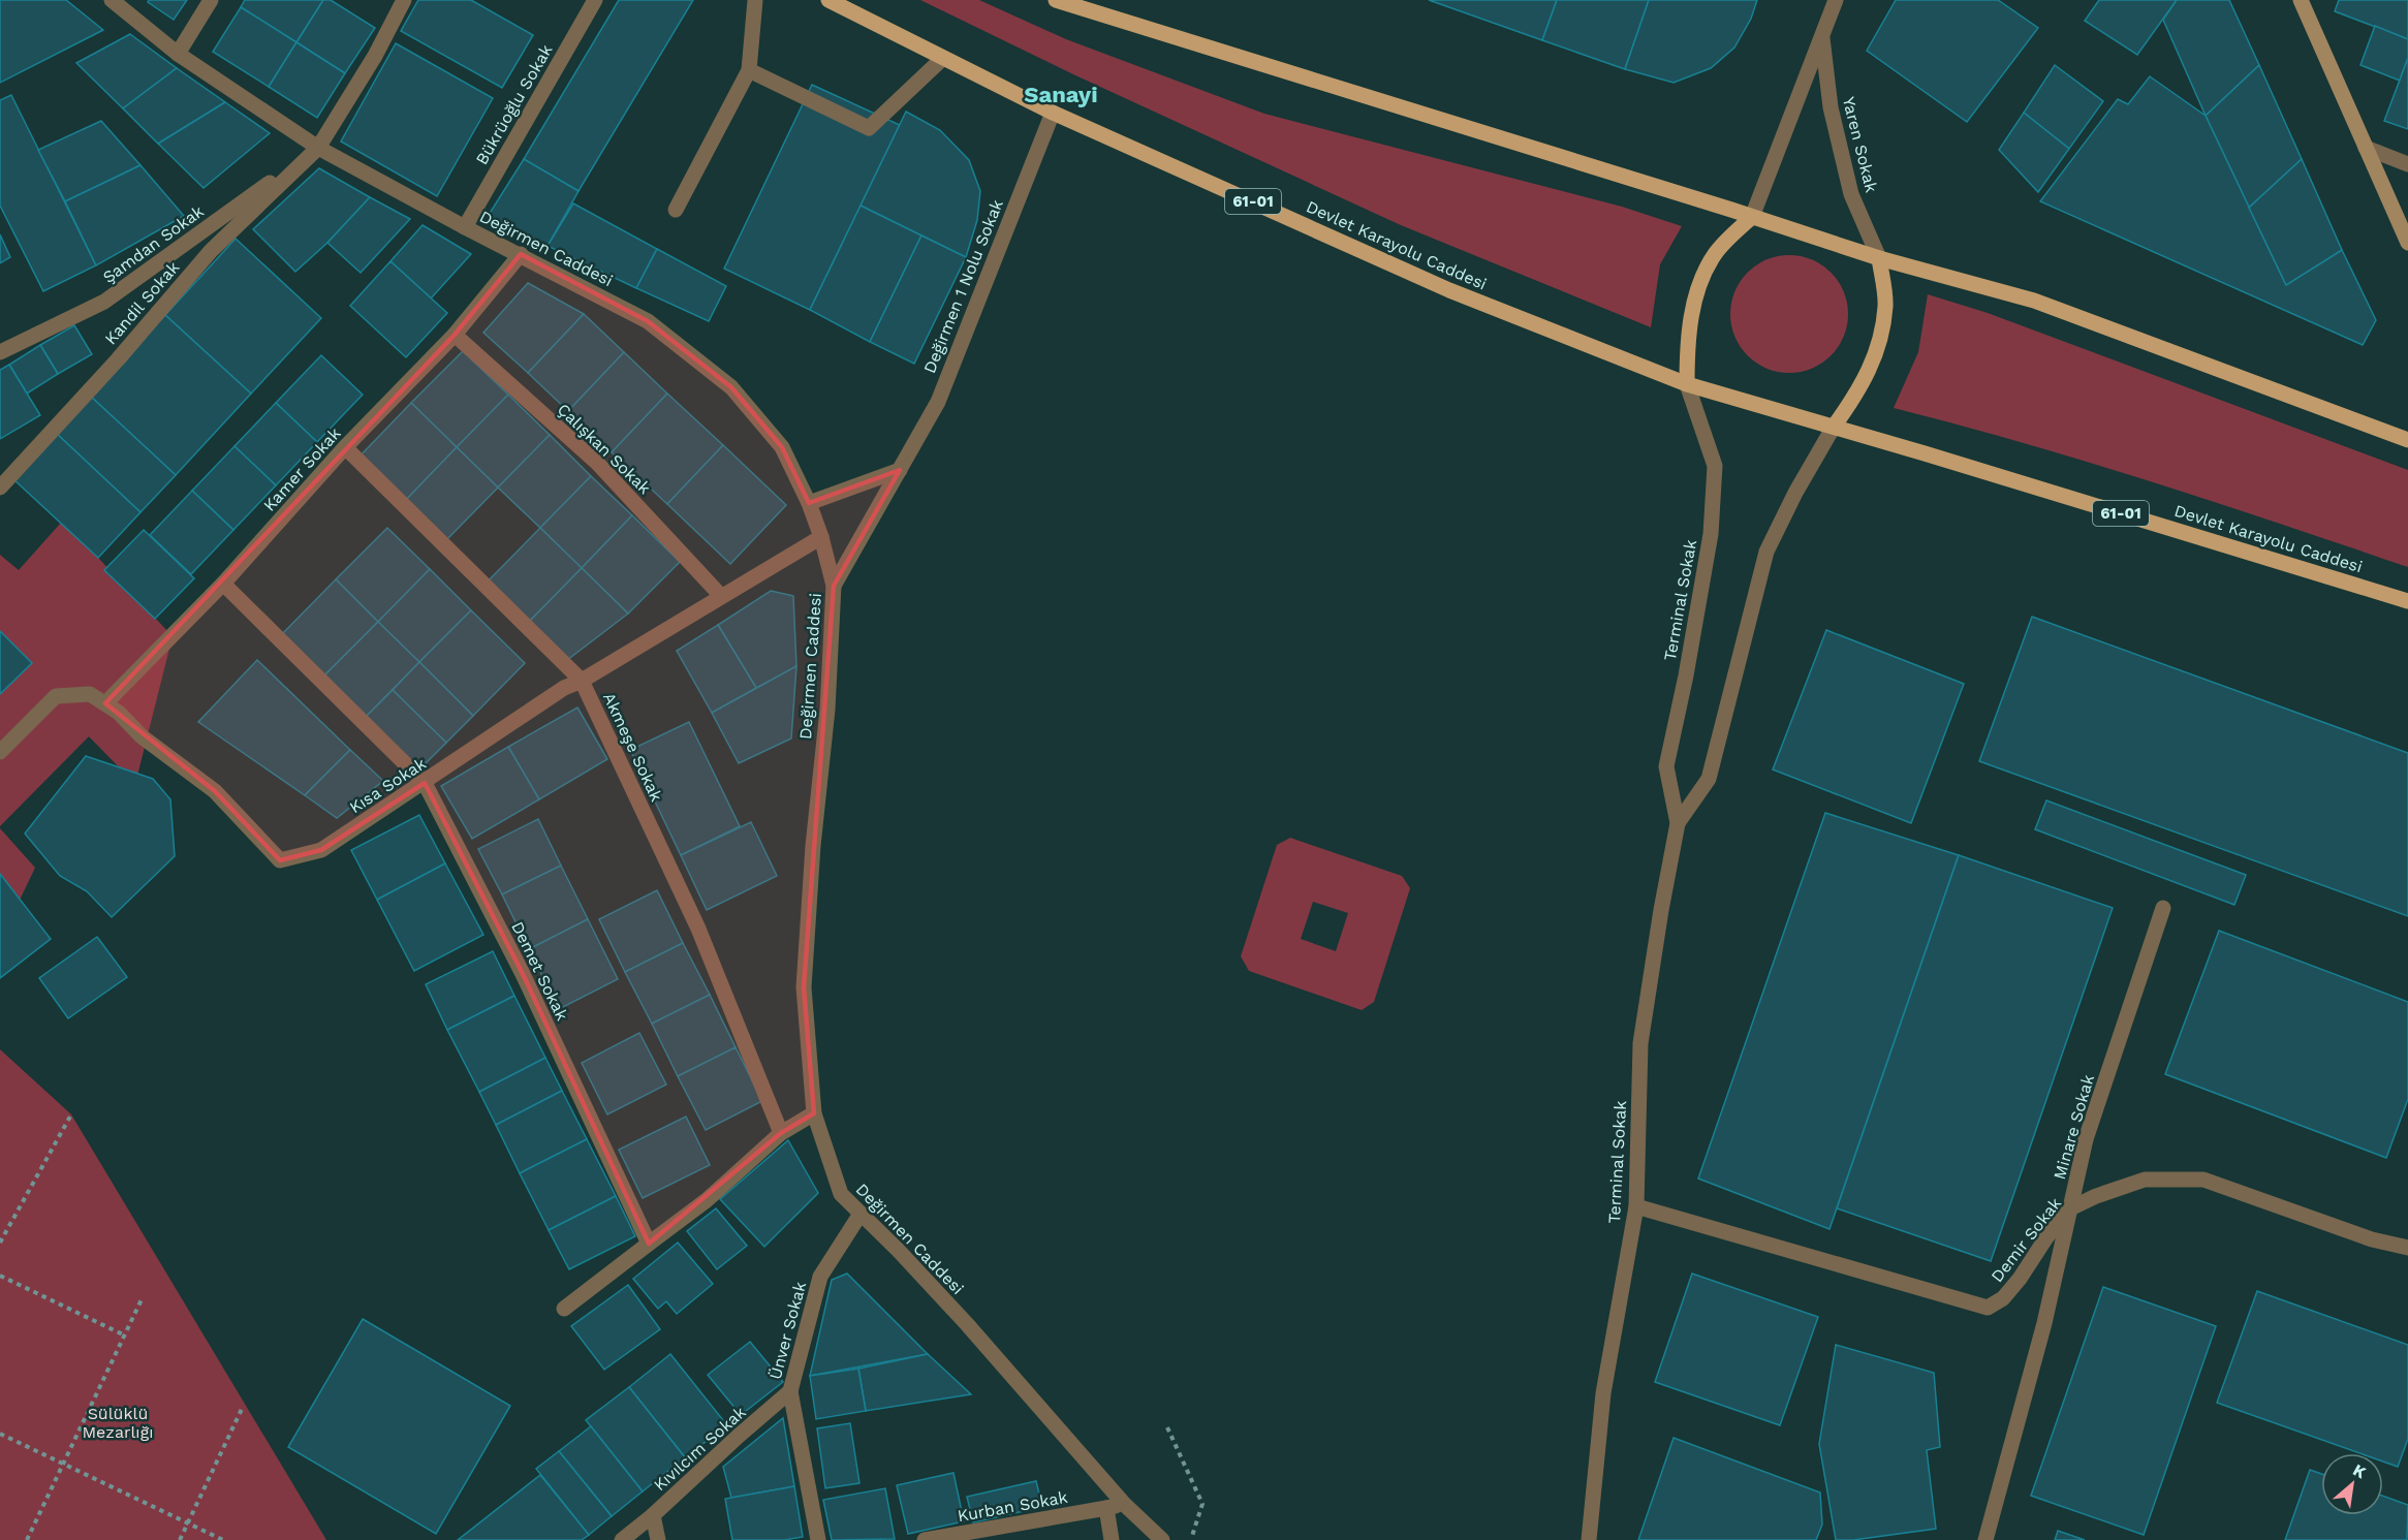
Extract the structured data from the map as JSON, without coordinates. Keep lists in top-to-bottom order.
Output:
{
  "streets": {
    "main road": ["61-01", "Devlet Karayolu Caddesi"],
    "street": [
      "Bükrüoğlu Sokak",
      "Yaren Sokak",
      "Şamdan Sokak",
      "Değirmen Caddesi",
      "Değirmen 1 Nolu Sokak",
      "Kandil Sokak",
      "Çalışkan Sokak",
      "Kamer Sokak",
      "Terminal Sokak",
      "Akmeşe Sokak",
      "Kısa Sokak",
      "Demet Sokak",
      "Minare Sokak",
      "Demir Sokak",
      "Ünver Sokak",
      "Kıvılcım Sokak",
      "Kurban Sokak"
    ]
  },
  "crossings": [
    ["Bükrüoğlu Sokak", "Değirmen Caddesi"],
    ["Yaren Sokak", "Devlet Karayolu Caddesi"],
    ["Yaren Sokak", "Terminal Sokak"],
    ["Şamdan Sokak", "Değirmen Caddesi"],
    ["Şamdan Sokak", "Kandil Sokak"],
    ["Devlet Karayolu Caddesi", "Değirmen 1 Nolu Sokak"],
    ["Devlet Karayolu Caddesi", "Terminal Sokak"],
    ["Değirmen Caddesi", "Değirmen 1 Nolu Sokak"],
    ["Değirmen Caddesi", "Kandil Sokak"],
    ["Değirmen Caddesi", "Kamer Sokak"],
    ["Değirmen Caddesi", "Kısa Sokak"],
    ["Değirmen Caddesi", "Ünver Sokak"],
    ["Değirmen Caddesi", "Kurban Sokak"],
    ["Çalışkan Sokak", "Kamer Sokak"],
    ["Çalışkan Sokak", "Kısa Sokak"],
    ["Kamer Sokak", "Akmeşe Sokak"],
    ["Kamer Sokak", "Kısa Sokak"],
    ["Kamer Sokak", "Demet Sokak"],
    ["Terminal Sokak", "Demir Sokak"],
    ["Akmeşe Sokak", "Kısa Sokak"],
    ["Kısa Sokak", "Demet Sokak"],
    ["Minare Sokak", "Demir Sokak"],
    ["Ünver Sokak", "Kıvılcım Sokak"]
  ],
  "districts": ["Sanayi"],
  "parks": ["Sülüklü Mezarlığı"],
  "north": "top right"
}
